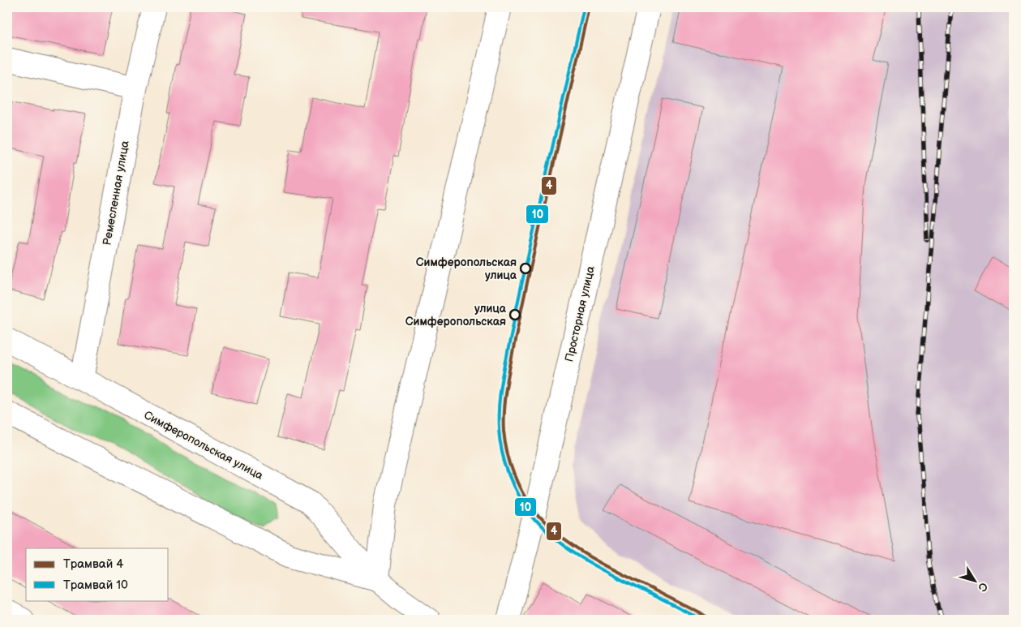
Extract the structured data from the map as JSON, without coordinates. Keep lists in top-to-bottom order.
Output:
{
  "streets": {
    "street": ["Ремесленная улица", "Просторная улица", "Симферопольская улица"]
  },
  "crossings": [
    ["Ремесленная улица", "Симферопольская улица"]
  ],
  "places": ["Симферопольская улица", "улица Симферопольская"],
  "lines": ["tram line 4", "tram line 10"],
  "legend": ["Трамвай 4", "Трамвай 10"],
  "north": "bottom right"
}
